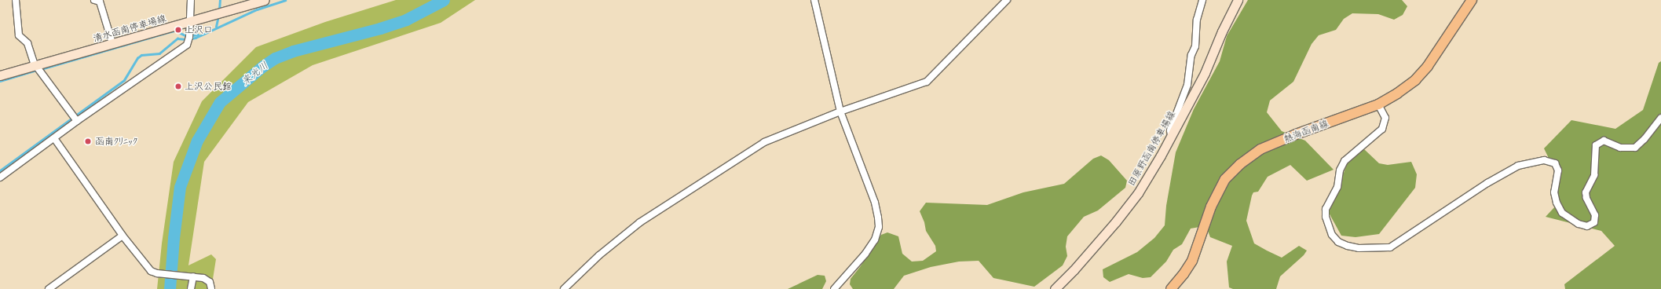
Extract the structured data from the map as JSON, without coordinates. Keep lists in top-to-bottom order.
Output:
{
  "streets": {
    "main road": ["清水函南停車場線", "熱海函南線", "田原野函南停車場線"]
  },
  "water": ["来光川"],
  "places": ["上沢口", "上沢公民館", "函南ｸﾘﾆｯｸ"]
}
